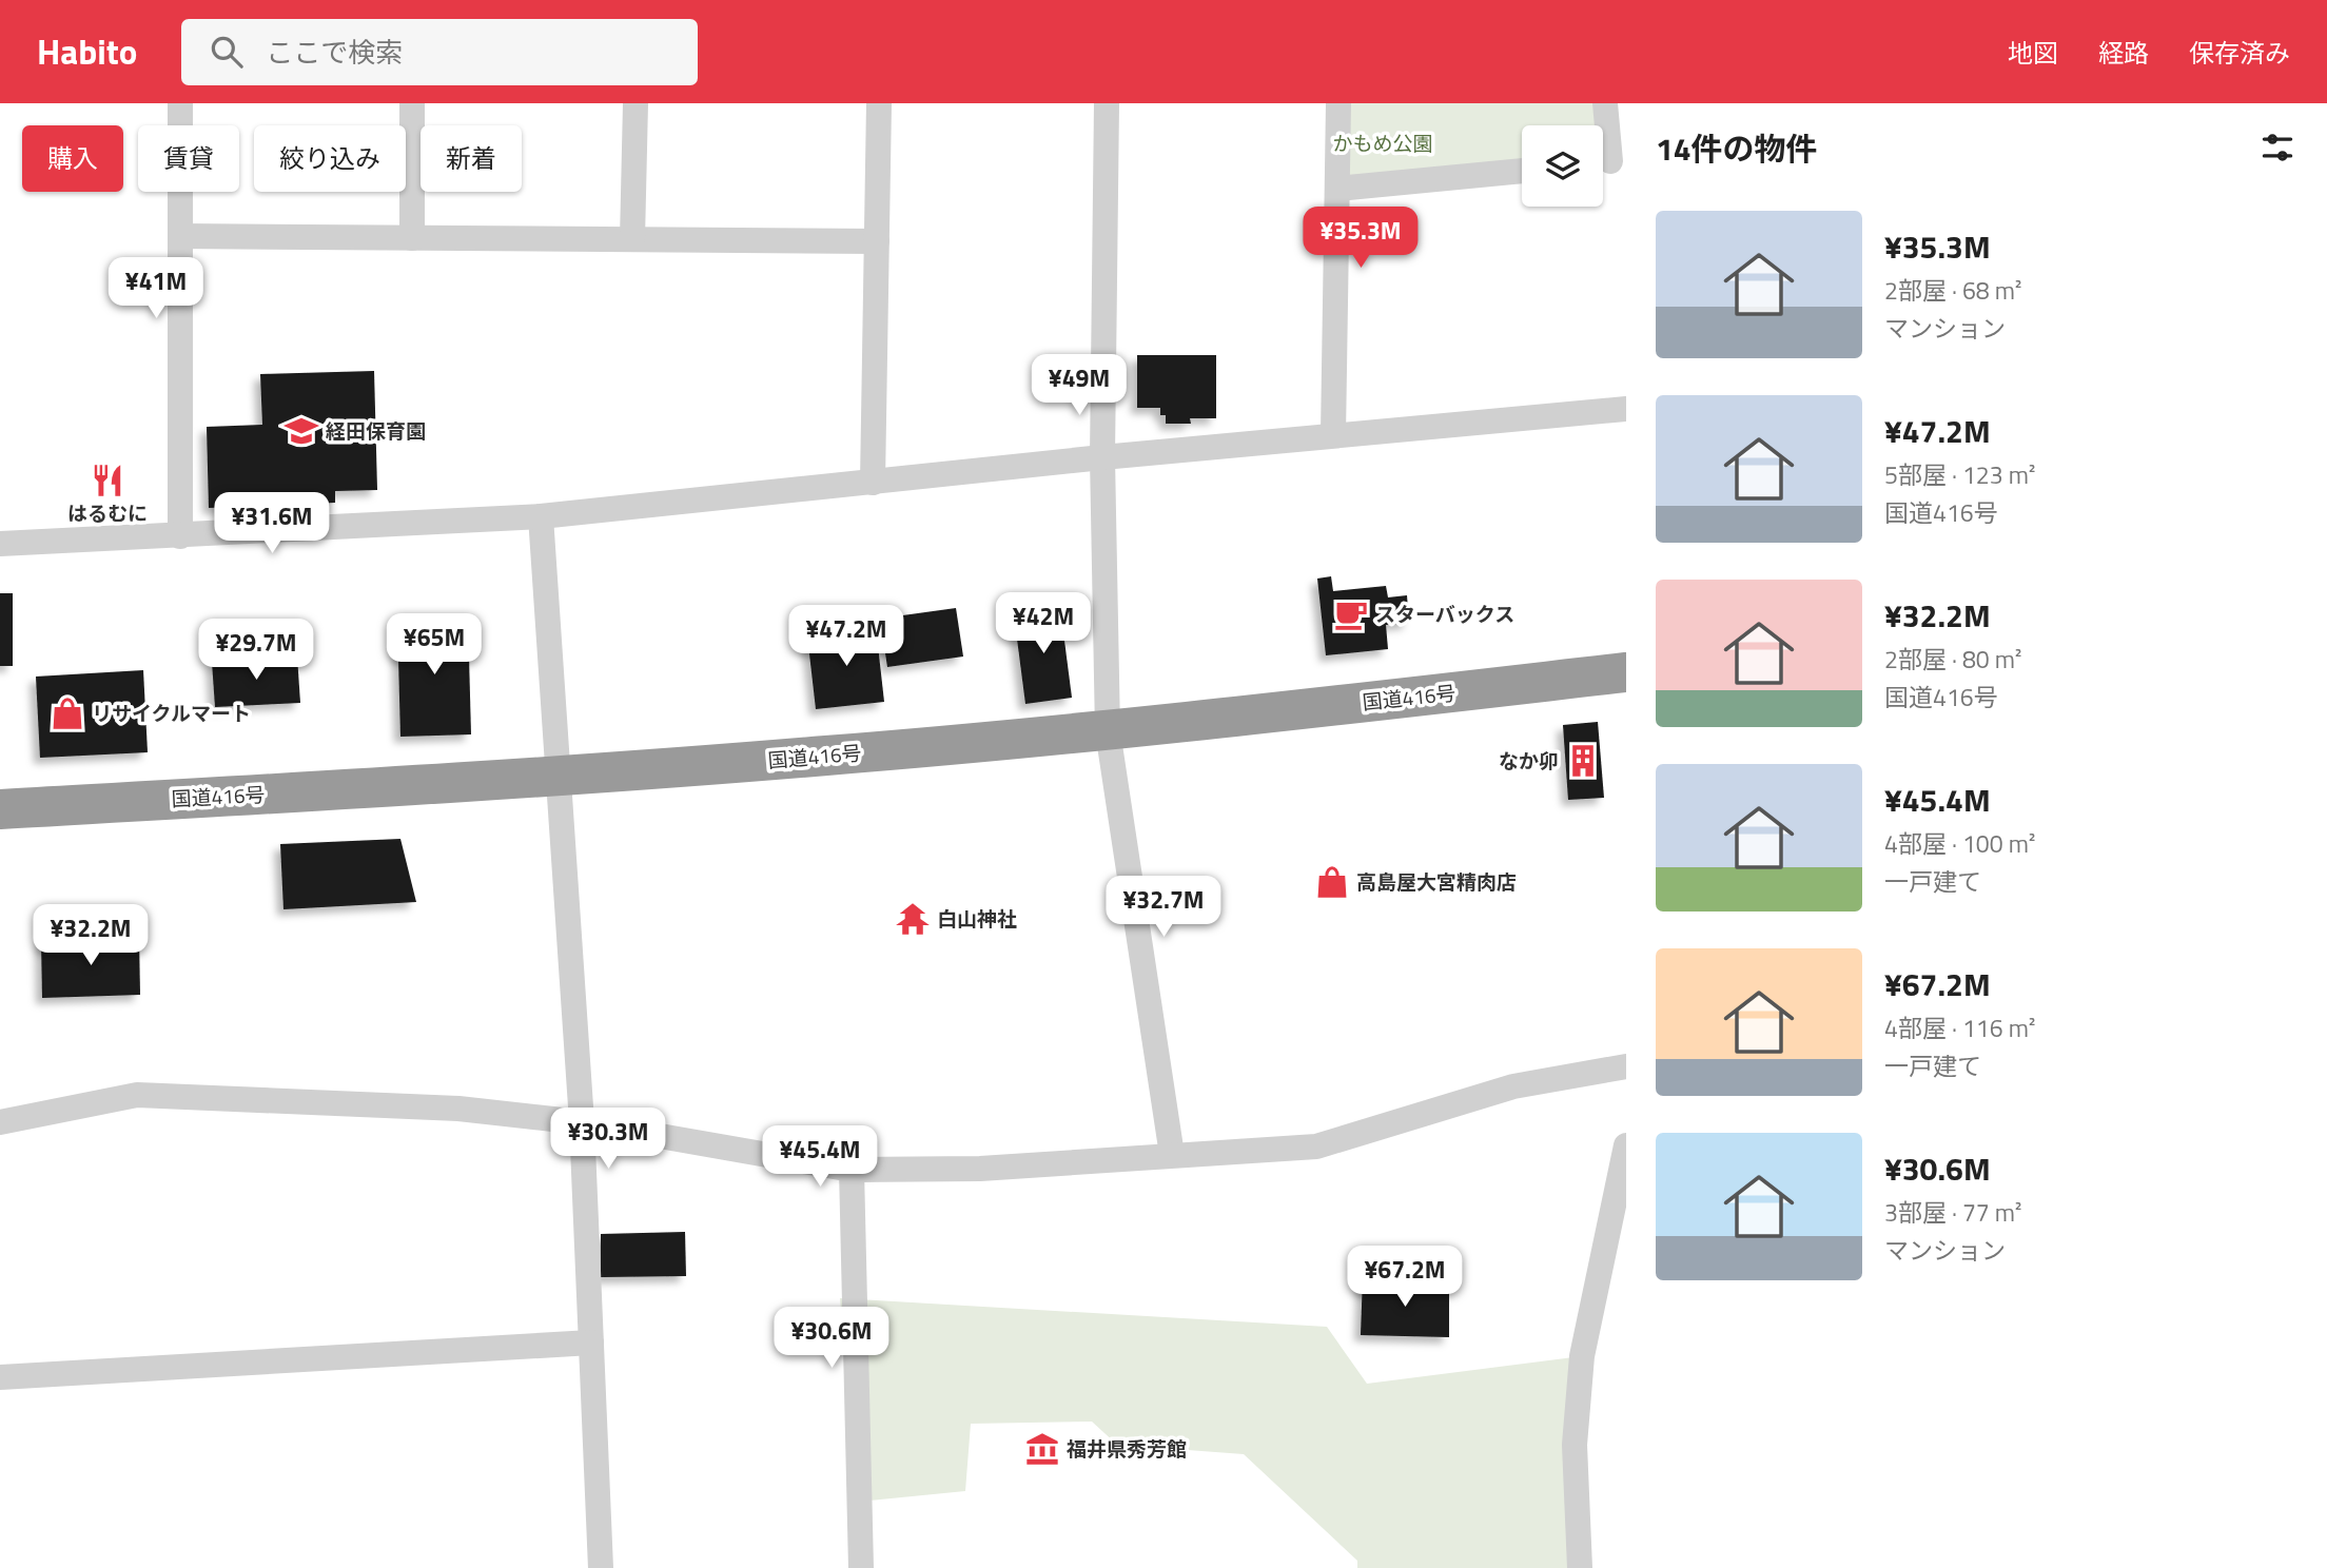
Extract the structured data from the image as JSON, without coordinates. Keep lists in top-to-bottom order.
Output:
{
  "streets": {
    "highway": ["国道416号"]
  },
  "parks": ["かもめ公園"],
  "places": {
    "school or university": ["経田保育園"],
    "restaurant": ["はるむに"],
    "cafe": ["スターバックス"],
    "shop": ["リサイクルマート", "高島屋大宮精肉店"],
    "building": ["なか卯"],
    "temple": ["白山神社"],
    "museum": ["福井県秀芳館"]
  },
  "page": {
    "header": "Habito",
    "search": "ここで検索",
    "nav": ["地図", "経路", "保存済み"],
    "heading": "14件の物件",
    "chip": [
      "購入",
      "賃貸",
      "絞り込み",
      "新着"
    ],
    "list": [
      {
        "name": "¥35.3M",
        "note": "2部屋 · 68 m² · マンション"
      },
      {
        "name": "¥47.2M",
        "note": "5部屋 · 123 m² · 国道416号"
      },
      {
        "name": "¥32.2M",
        "note": "2部屋 · 80 m² · 国道416号"
      },
      {
        "name": "¥45.4M",
        "note": "4部屋 · 100 m² · 一戸建て"
      },
      {
        "name": "¥67.2M",
        "note": "4部屋 · 116 m² · 一戸建て"
      },
      {
        "name": "¥30.6M",
        "note": "3部屋 · 77 m² · マンション"
      }
    ],
    "price": [
      "¥35.3M",
      "¥41M",
      "¥49M",
      "¥31.6M",
      "¥42M",
      "¥47.2M",
      "¥65M",
      "¥29.7M",
      "¥32.7M",
      "¥32.2M",
      "¥30.3M",
      "¥45.4M",
      "¥67.2M",
      "¥30.6M"
    ]
  }
}
